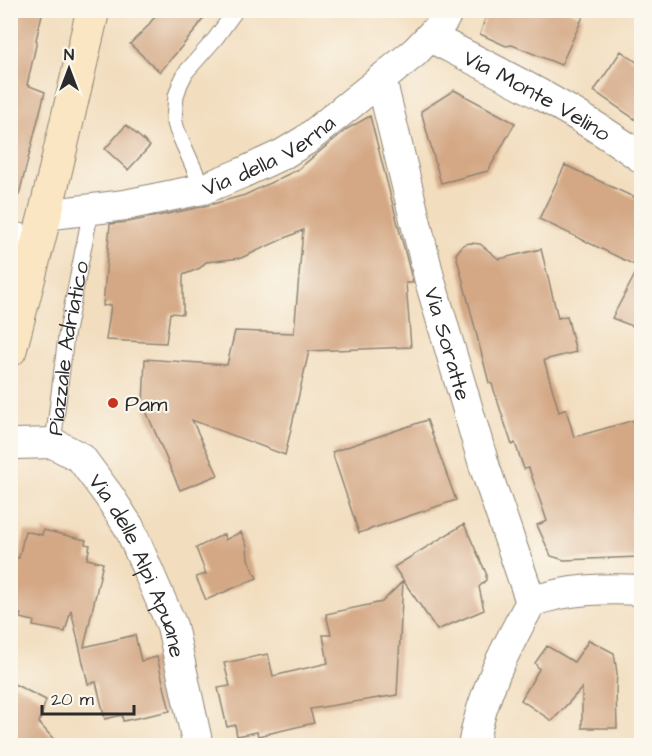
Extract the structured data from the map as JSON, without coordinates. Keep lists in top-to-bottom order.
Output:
{
  "streets": {
    "street": [
      "Via Monte Velino",
      "Via della Verna",
      "Via Soratte",
      "Piazzale Adriatico",
      "Via delle Alpi Apuane"
    ]
  },
  "crossings": [
    ["Via Monte Velino", "Via della Verna"],
    ["Via della Verna", "Via Soratte"],
    ["Via della Verna", "Piazzale Adriatico"],
    ["Piazzale Adriatico", "Via delle Alpi Apuane"]
  ],
  "places": ["Pam"],
  "scale_bar": "20 m",
  "north": "top"
}
